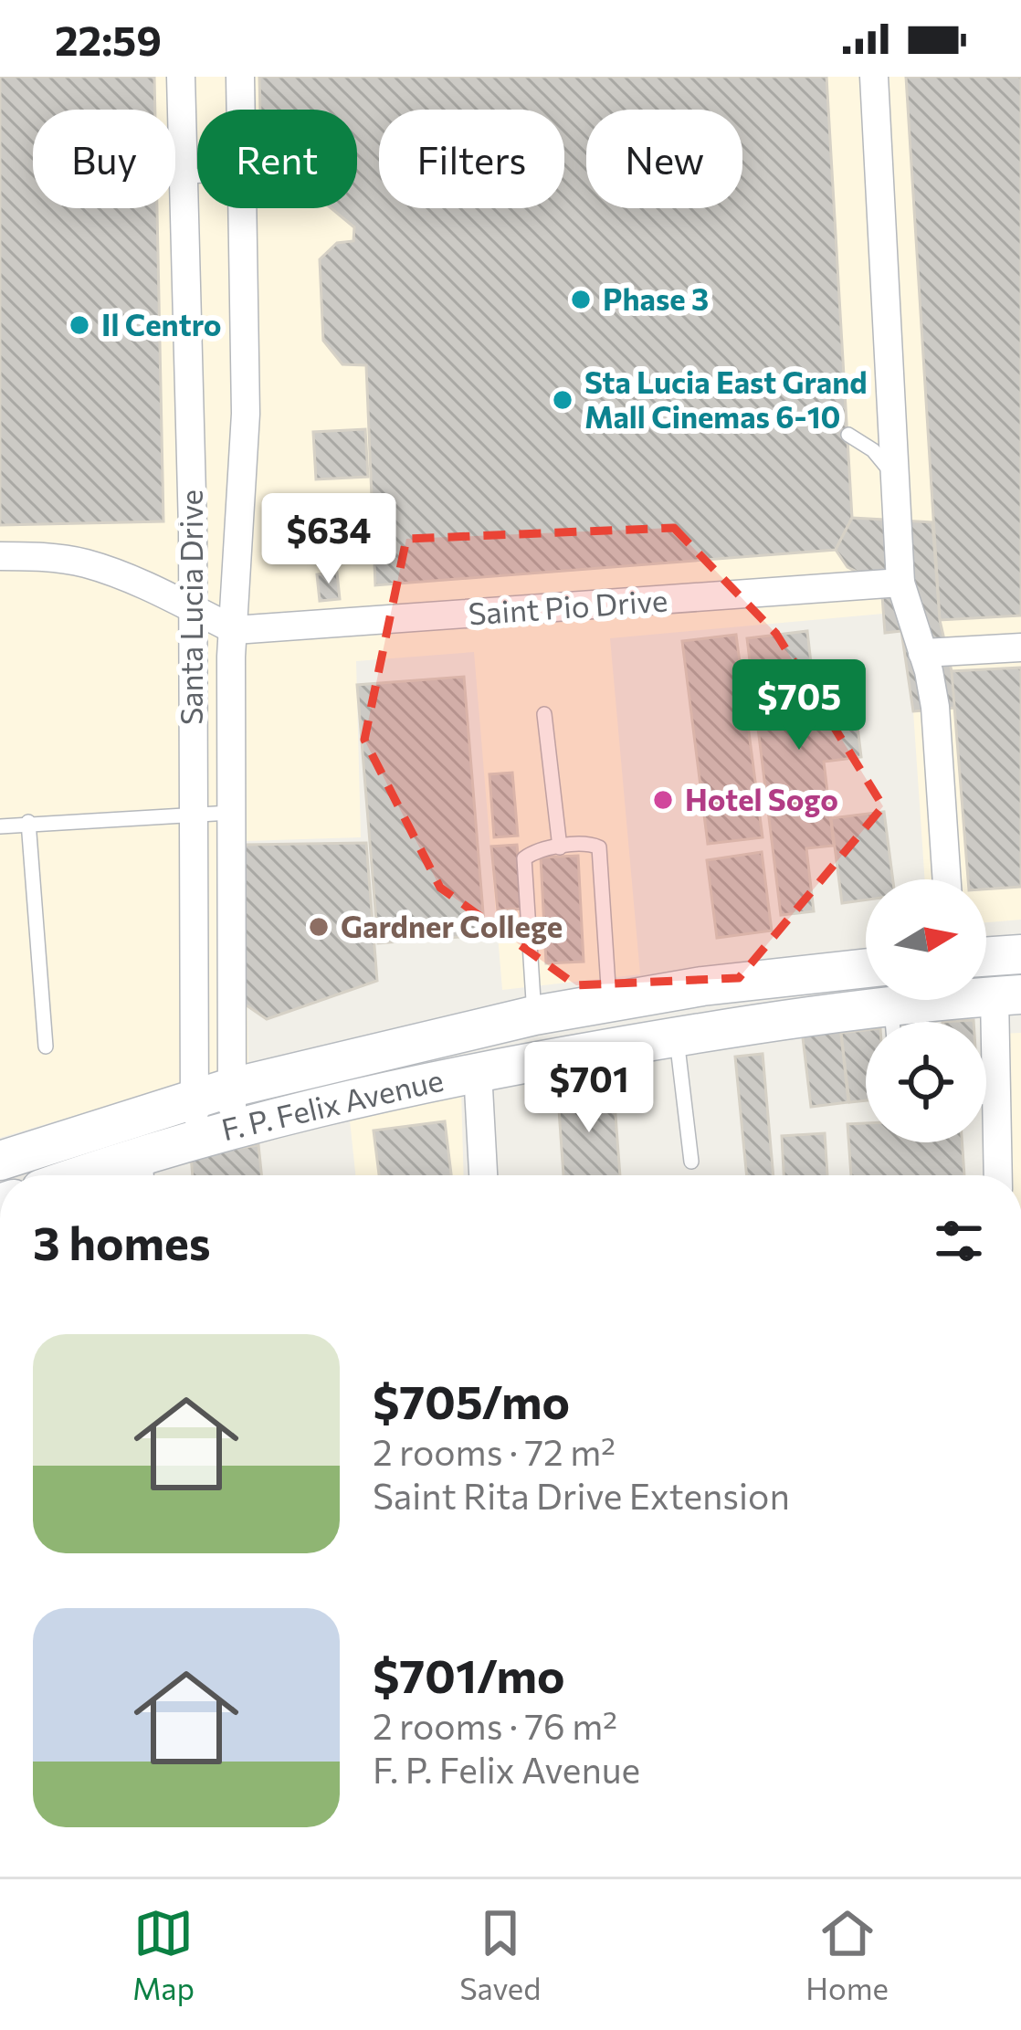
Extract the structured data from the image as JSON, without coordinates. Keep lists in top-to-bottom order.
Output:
{
  "streets": {
    "main road": ["F. P. Felix Avenue"],
    "street": ["Santa Lucia Drive", "Saint Pio Drive"]
  },
  "crossings": [
    ["Santa Lucia Drive", "Saint Pio Drive"],
    ["Santa Lucia Drive", "F. P. Felix Avenue"]
  ],
  "places": [
    "Phase 3",
    "Il Centro",
    "Sta Lucia East Grand Mall Cinemas 6-10",
    "Hotel Sogo",
    "Gardner College"
  ],
  "north": "right",
  "page": {
    "status": "22:59",
    "chip": [
      "Buy",
      "Rent",
      "Filters",
      "New"
    ],
    "price": ["$634", "$705", "$701"],
    "heading": "3 homes",
    "list": [
      {
        "name": "$705/mo",
        "note": "2 rooms · 72 m² · Saint Rita Drive Extension"
      },
      {
        "name": "$701/mo",
        "note": "2 rooms · 76 m² · F. P. Felix Avenue"
      }
    ],
    "tabs": ["Map", "Saved", "Home"]
  }
}
